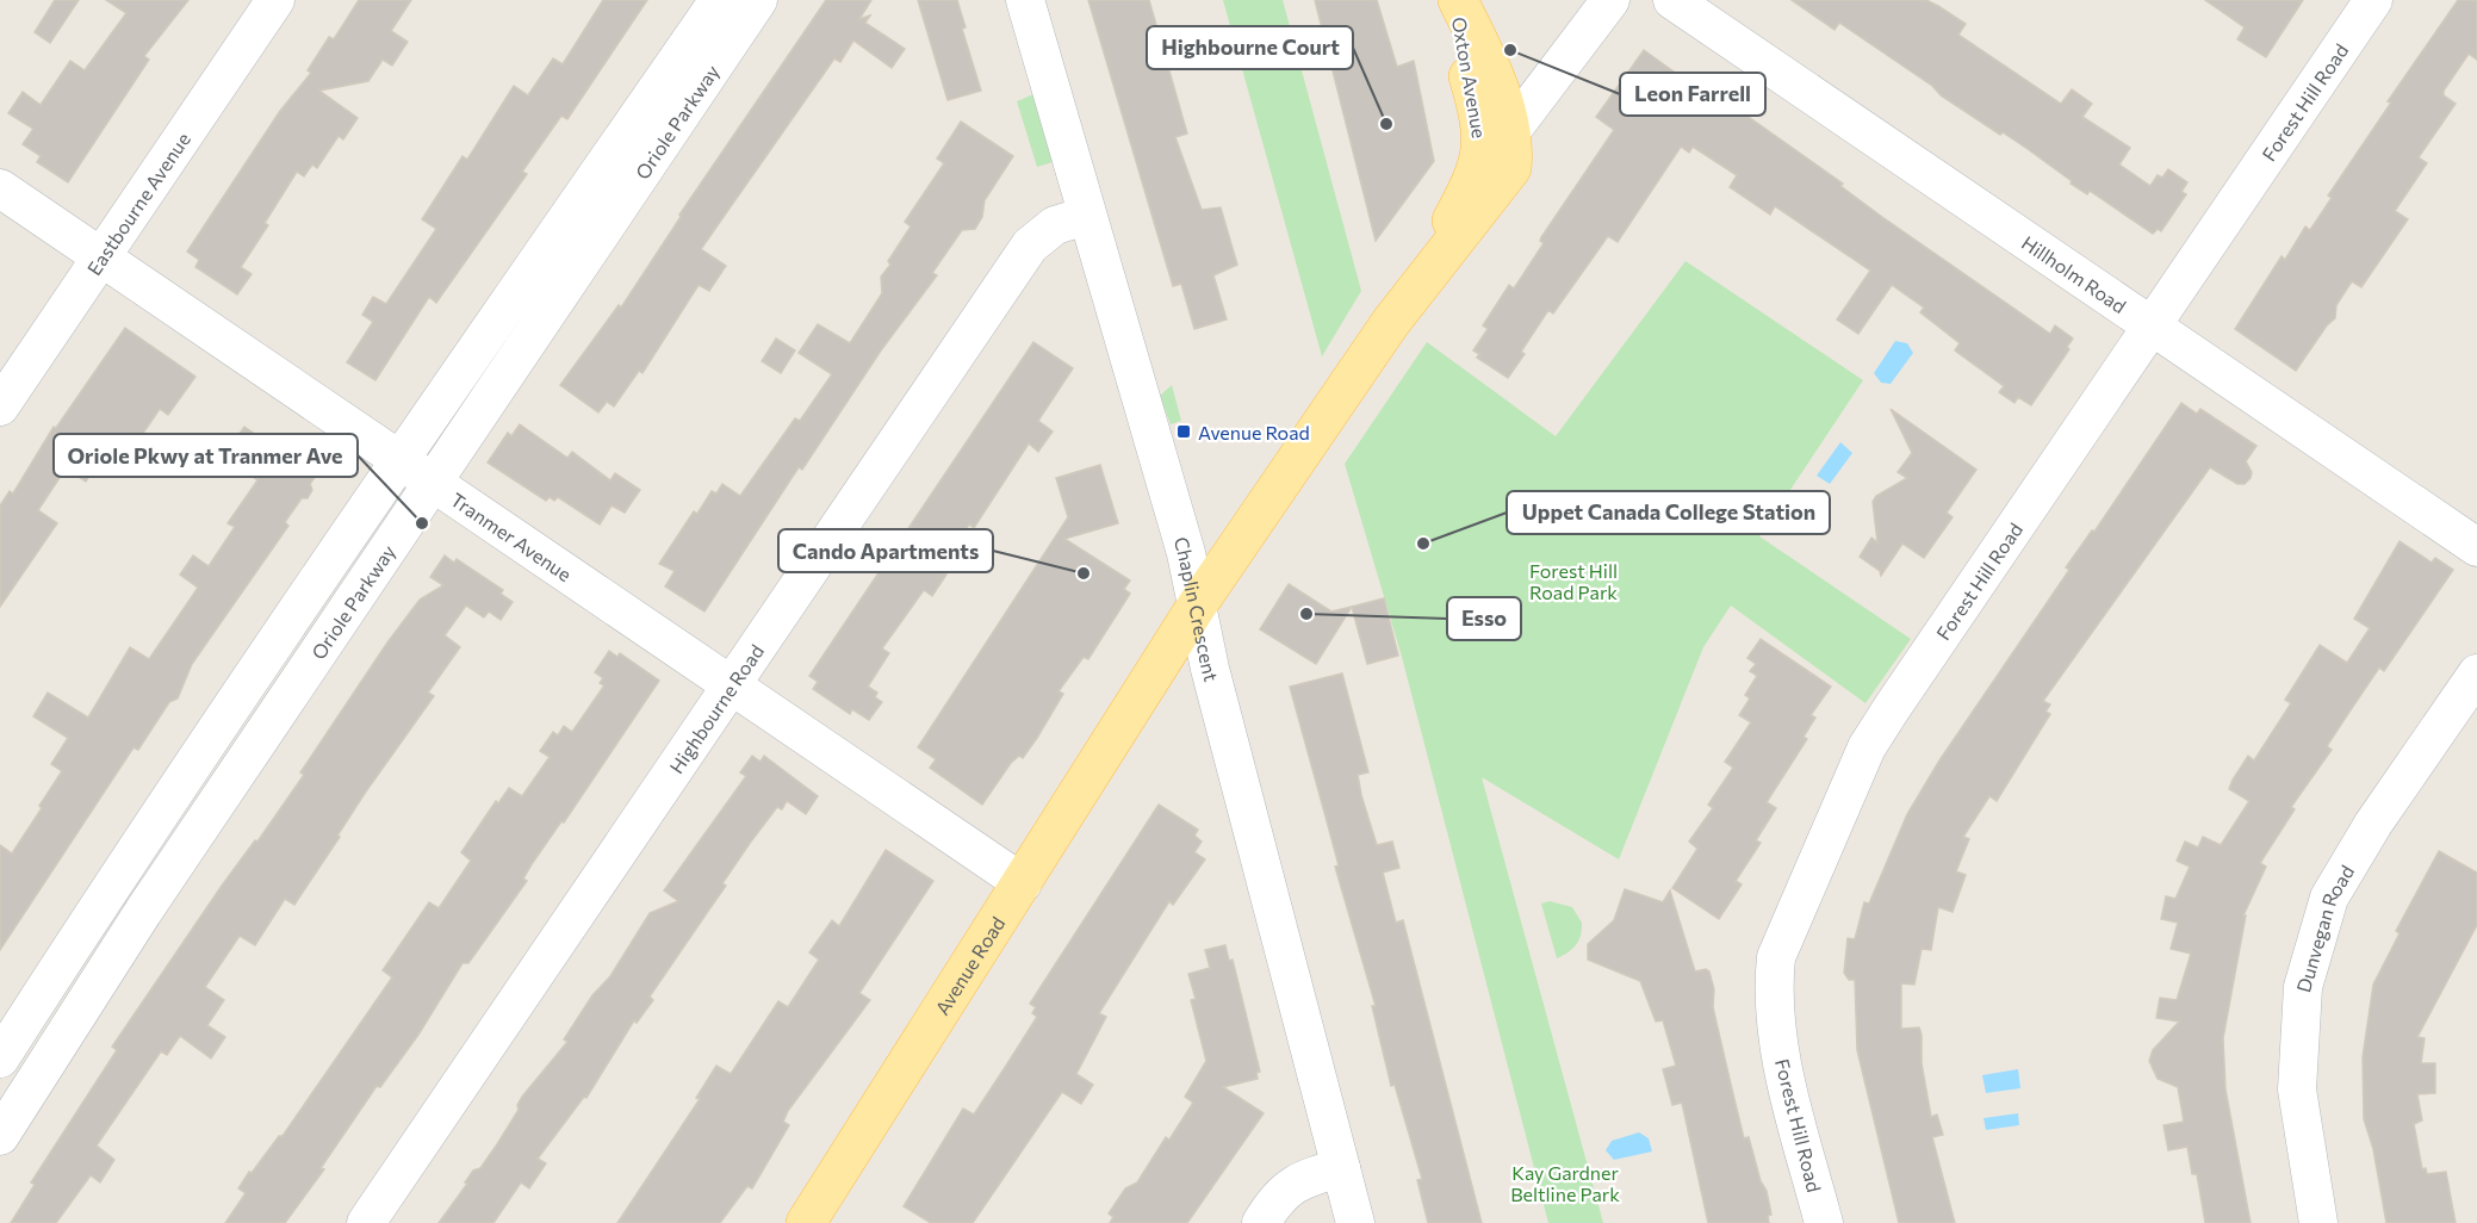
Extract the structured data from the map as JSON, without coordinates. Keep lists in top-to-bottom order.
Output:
{
  "streets": {
    "main road": ["Oxton Avenue", "Avenue Road"],
    "street": [
      "Forest Hill Road",
      "Oriole Parkway",
      "Eastbourne Avenue",
      "Hillholm Road",
      "Tranmer Avenue",
      "Chaplin Crescent",
      "Highbourne Road",
      "Dunvegan Road"
    ]
  },
  "crossings": [
    ["Oxton Avenue", "Avenue Road"],
    ["Forest Hill Road", "Hillholm Road"],
    ["Oriole Parkway", "Tranmer Avenue"],
    ["Eastbourne Avenue", "Tranmer Avenue"],
    ["Tranmer Avenue", "Highbourne Road"],
    ["Tranmer Avenue", "Avenue Road"],
    ["Chaplin Crescent", "Highbourne Road"],
    ["Chaplin Crescent", "Avenue Road"]
  ],
  "parks": ["Forest Hill Road Park", "Kay Gardner Beltline Park"],
  "places": {
    "other": [
      "Leon Farrell",
      "Highbourne Court",
      "Oriole Pkwy at Tranmer Ave",
      "Uppet Canada College Station",
      "Cando Apartments",
      "Esso"
    ],
    "transit": ["Avenue Road"]
  }
}
